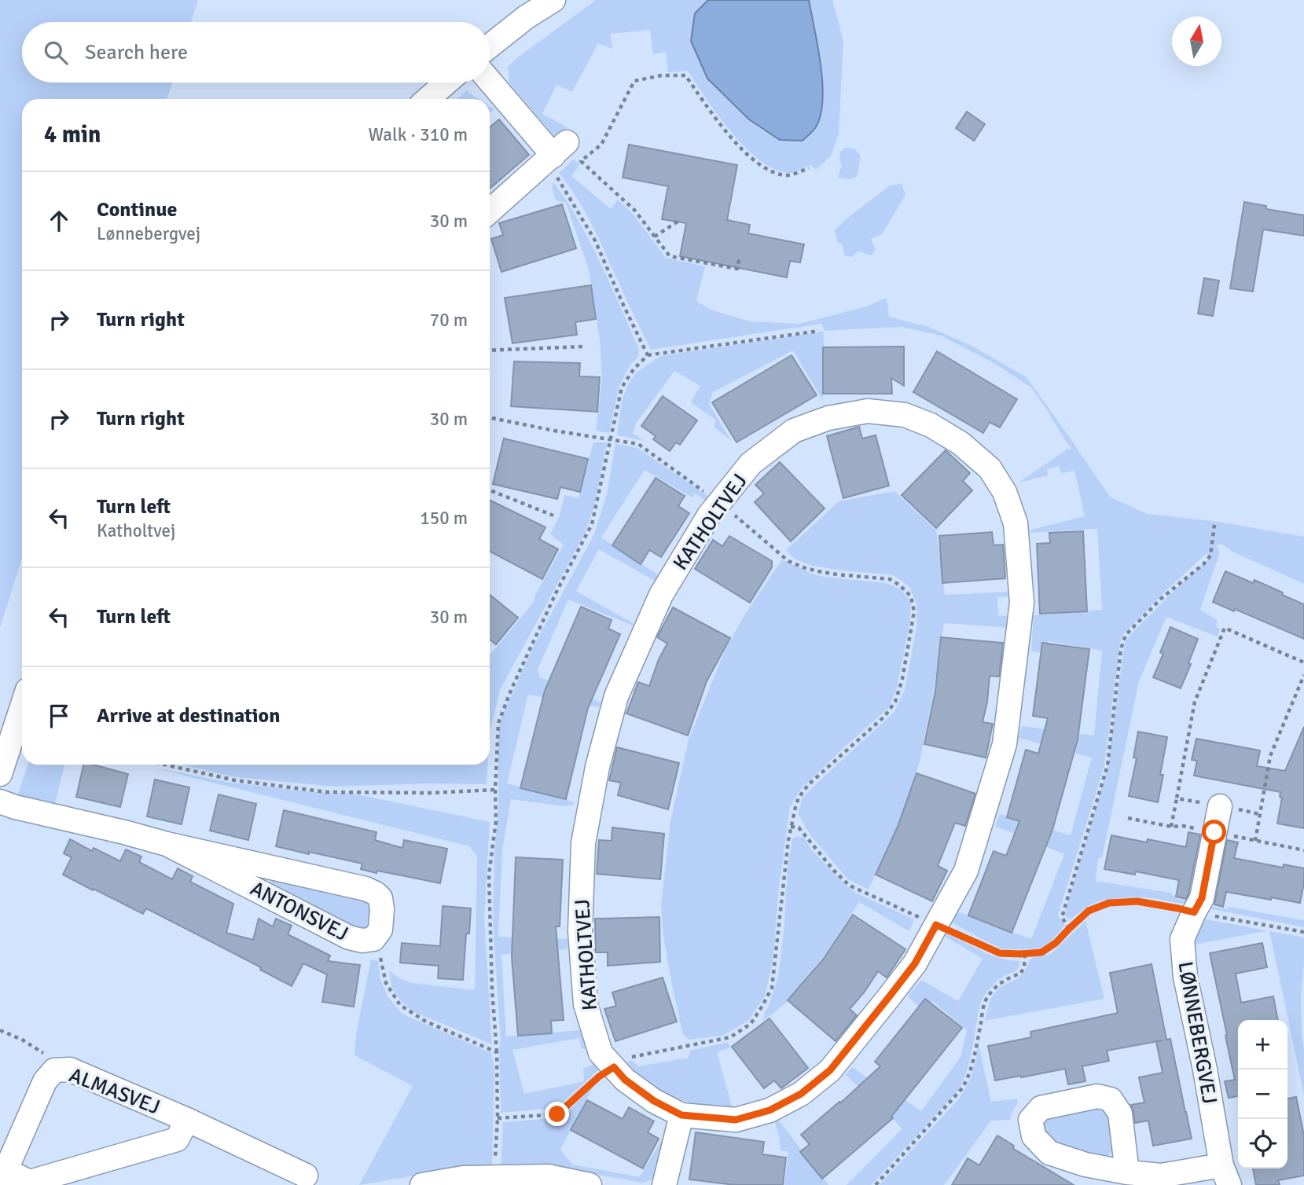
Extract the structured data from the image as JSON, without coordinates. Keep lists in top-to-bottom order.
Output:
{
  "streets": {
    "street": [
      "KATHOLTVEJ",
      "ANTONSVEJ",
      "LØNNEBERGVEJ",
      "ALMASVEJ"
    ]
  },
  "north": "top",
  "page": {
    "search": "Search here",
    "heading": ["4 min", "Walk · 310 m"],
    "list": [
      ["Continue", "Lønnebergvej", "30 m"],
      ["Turn right", "70 m"],
      ["Turn right", "30 m"],
      ["Turn left", "Katholtvej", "150 m"],
      ["Turn left", "30 m"],
      "Arrive at destination"
    ],
    "map_buttons": ["+", "−"]
  }
}
